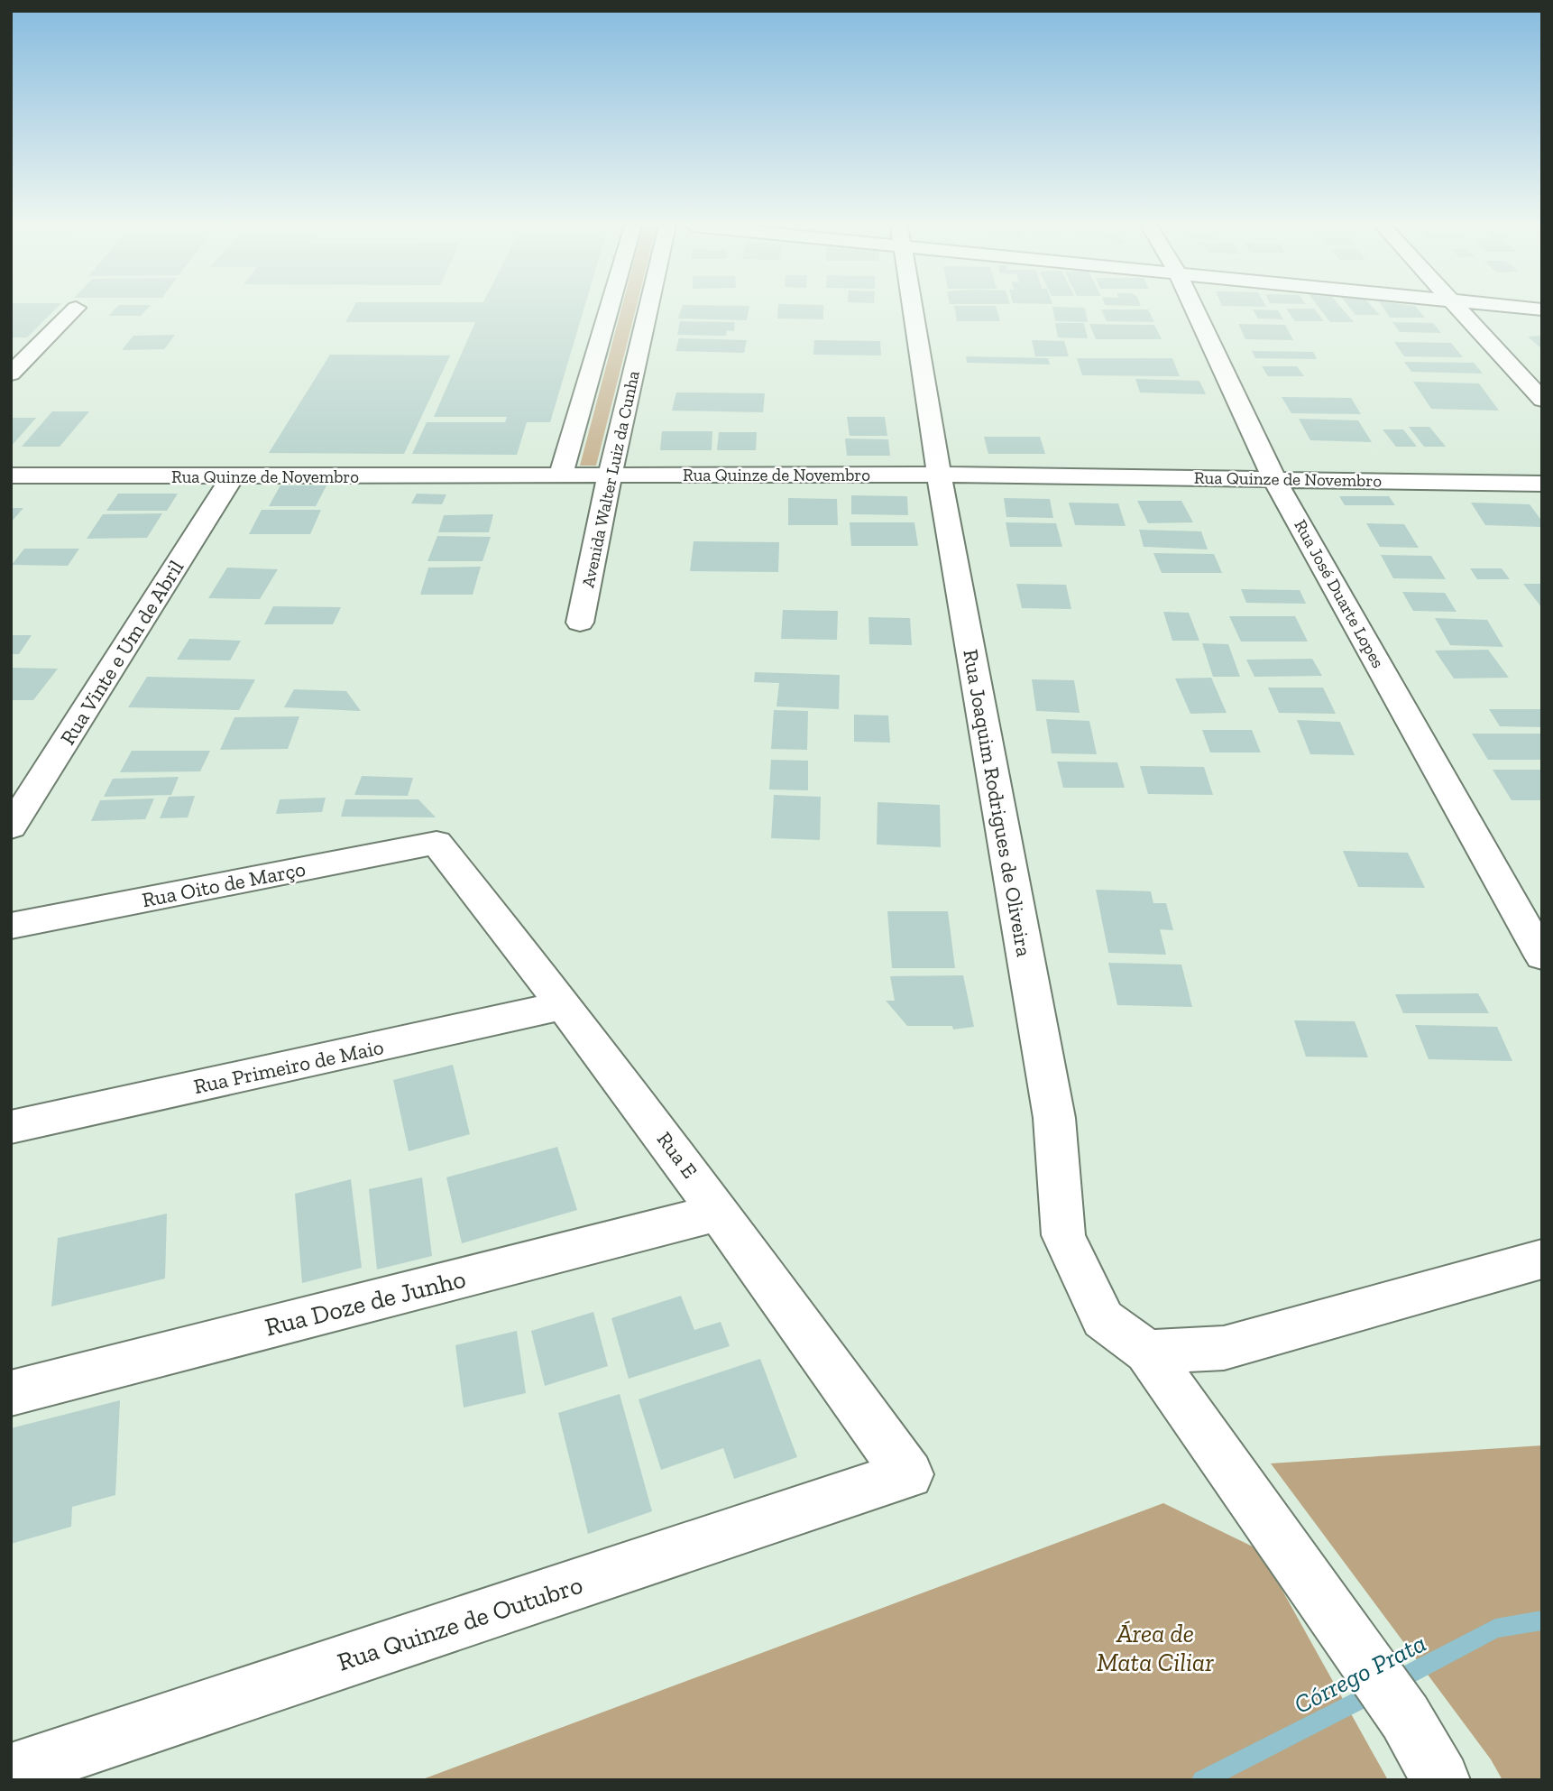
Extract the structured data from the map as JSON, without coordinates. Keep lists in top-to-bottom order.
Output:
{
  "streets": {
    "street": [
      "Rua Quinze de Novembro",
      "Avenida Walter Luiz da Cunha",
      "Rua José Duarte Lopes",
      "Rua Vinte e Um de Abril",
      "Rua Joaquim Rodrigues de Oliveira",
      "Rua Oito de Março",
      "Rua Primeiro de Maio",
      "Rua E",
      "Rua Doze de Junho",
      "Rua Quinze de Outubro"
    ]
  },
  "crossings": [
    ["Rua Quinze de Novembro", "Avenida Walter Luiz da Cunha"],
    ["Rua Quinze de Novembro", "Rua José Duarte Lopes"],
    ["Rua Quinze de Novembro", "Rua Vinte e Um de Abril"],
    ["Rua Quinze de Novembro", "Rua Joaquim Rodrigues de Oliveira"],
    ["Rua Oito de Março", "Rua E"],
    ["Rua Primeiro de Maio", "Rua E"],
    ["Rua E", "Rua Doze de Junho"],
    ["Rua E", "Rua Quinze de Outubro"]
  ],
  "water": ["Córrego Prata"],
  "parks": ["Área de Mata Ciliar"]
}
